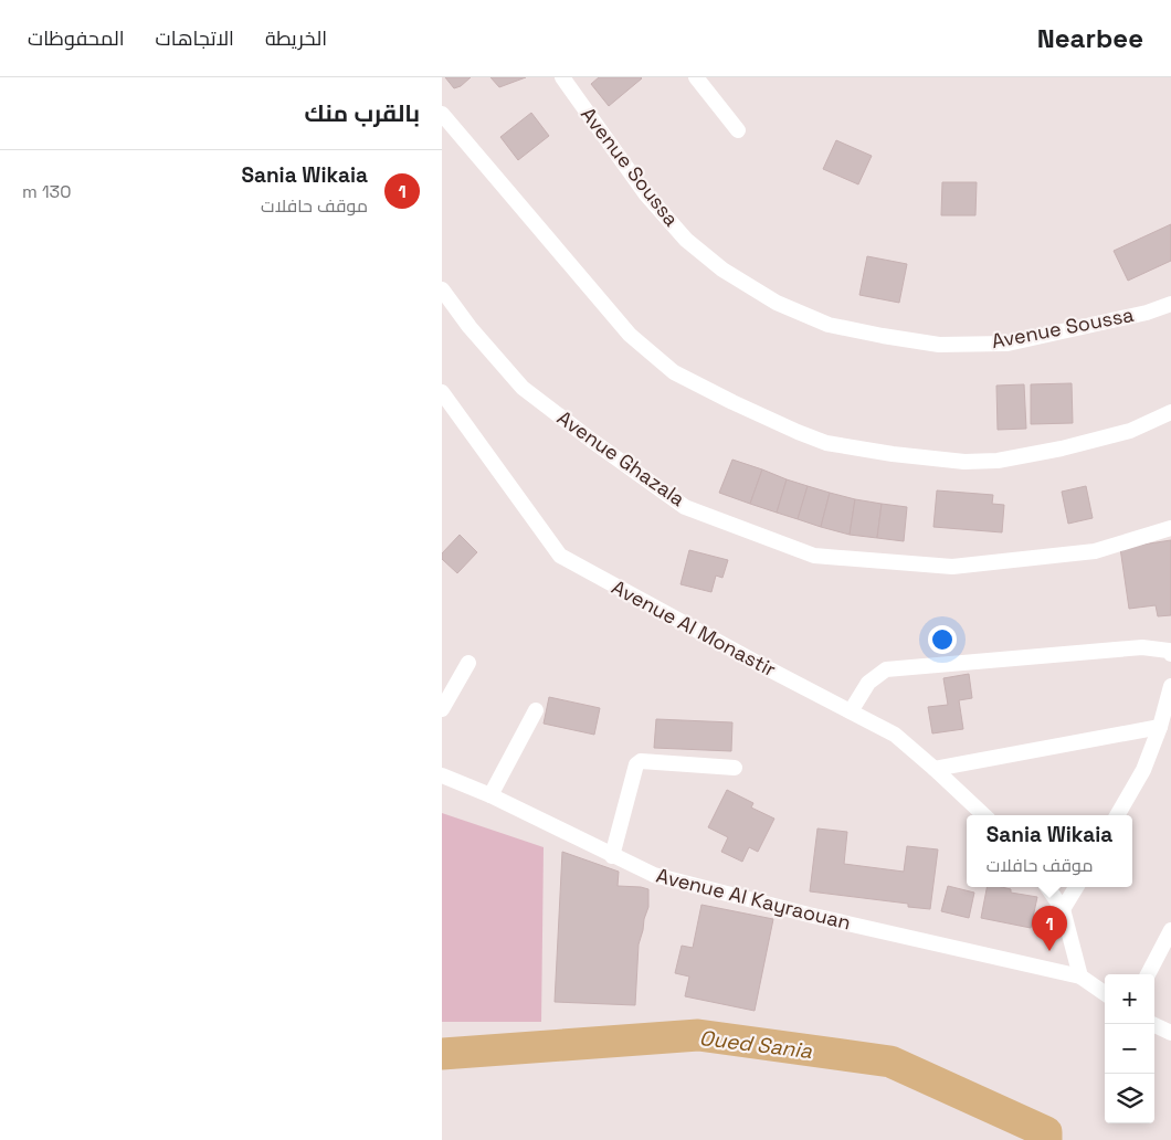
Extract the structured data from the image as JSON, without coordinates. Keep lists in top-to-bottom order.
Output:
{
  "streets": {
    "street": [
      "Avenue Soussa",
      "Avenue Ghazala",
      "Avenue Al Monastir",
      "Avenue Al Kayraouan"
    ]
  },
  "water": ["Oued Sania"],
  "page": {
    "header": "Nearbee",
    "nav": ["الخريطة", "الاتجاهات", "المحفوظات"],
    "heading": "بالقرب منك",
    "list": [
      {
        "mark": "1",
        "name": "Sania Wikaia",
        "note": "موقف حافلات",
        "value": "130 m"
      }
    ],
    "popup": ["Sania Wikaia", "موقف حافلات"],
    "pins": "1",
    "map_buttons": ["+", "−"]
  }
}
